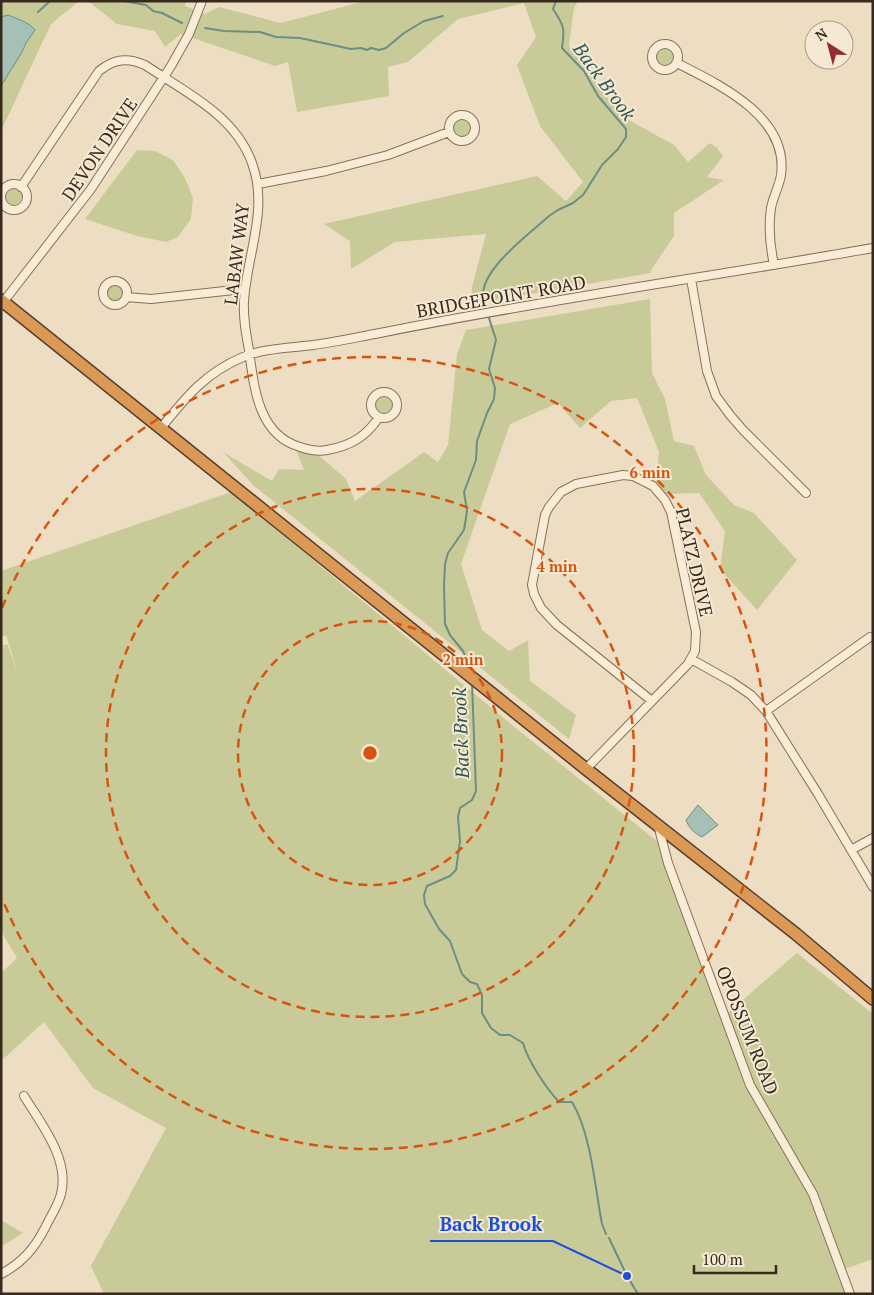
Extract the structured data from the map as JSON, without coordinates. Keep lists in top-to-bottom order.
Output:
{
  "streets": {
    "street": [
      "DEVON DRIVE",
      "LABAW WAY",
      "BRIDGEPOINT ROAD",
      "PLATZ DRIVE",
      "OPOSSUM ROAD"
    ]
  },
  "crossings": [
    ["DEVON DRIVE", "LABAW WAY"],
    ["LABAW WAY", "BRIDGEPOINT ROAD"]
  ],
  "water": ["Back Brook"],
  "places": ["Back Brook"],
  "scale_bar": "100 m",
  "north": "top left",
  "rings": ["6 min", "4 min", "2 min"]
}
